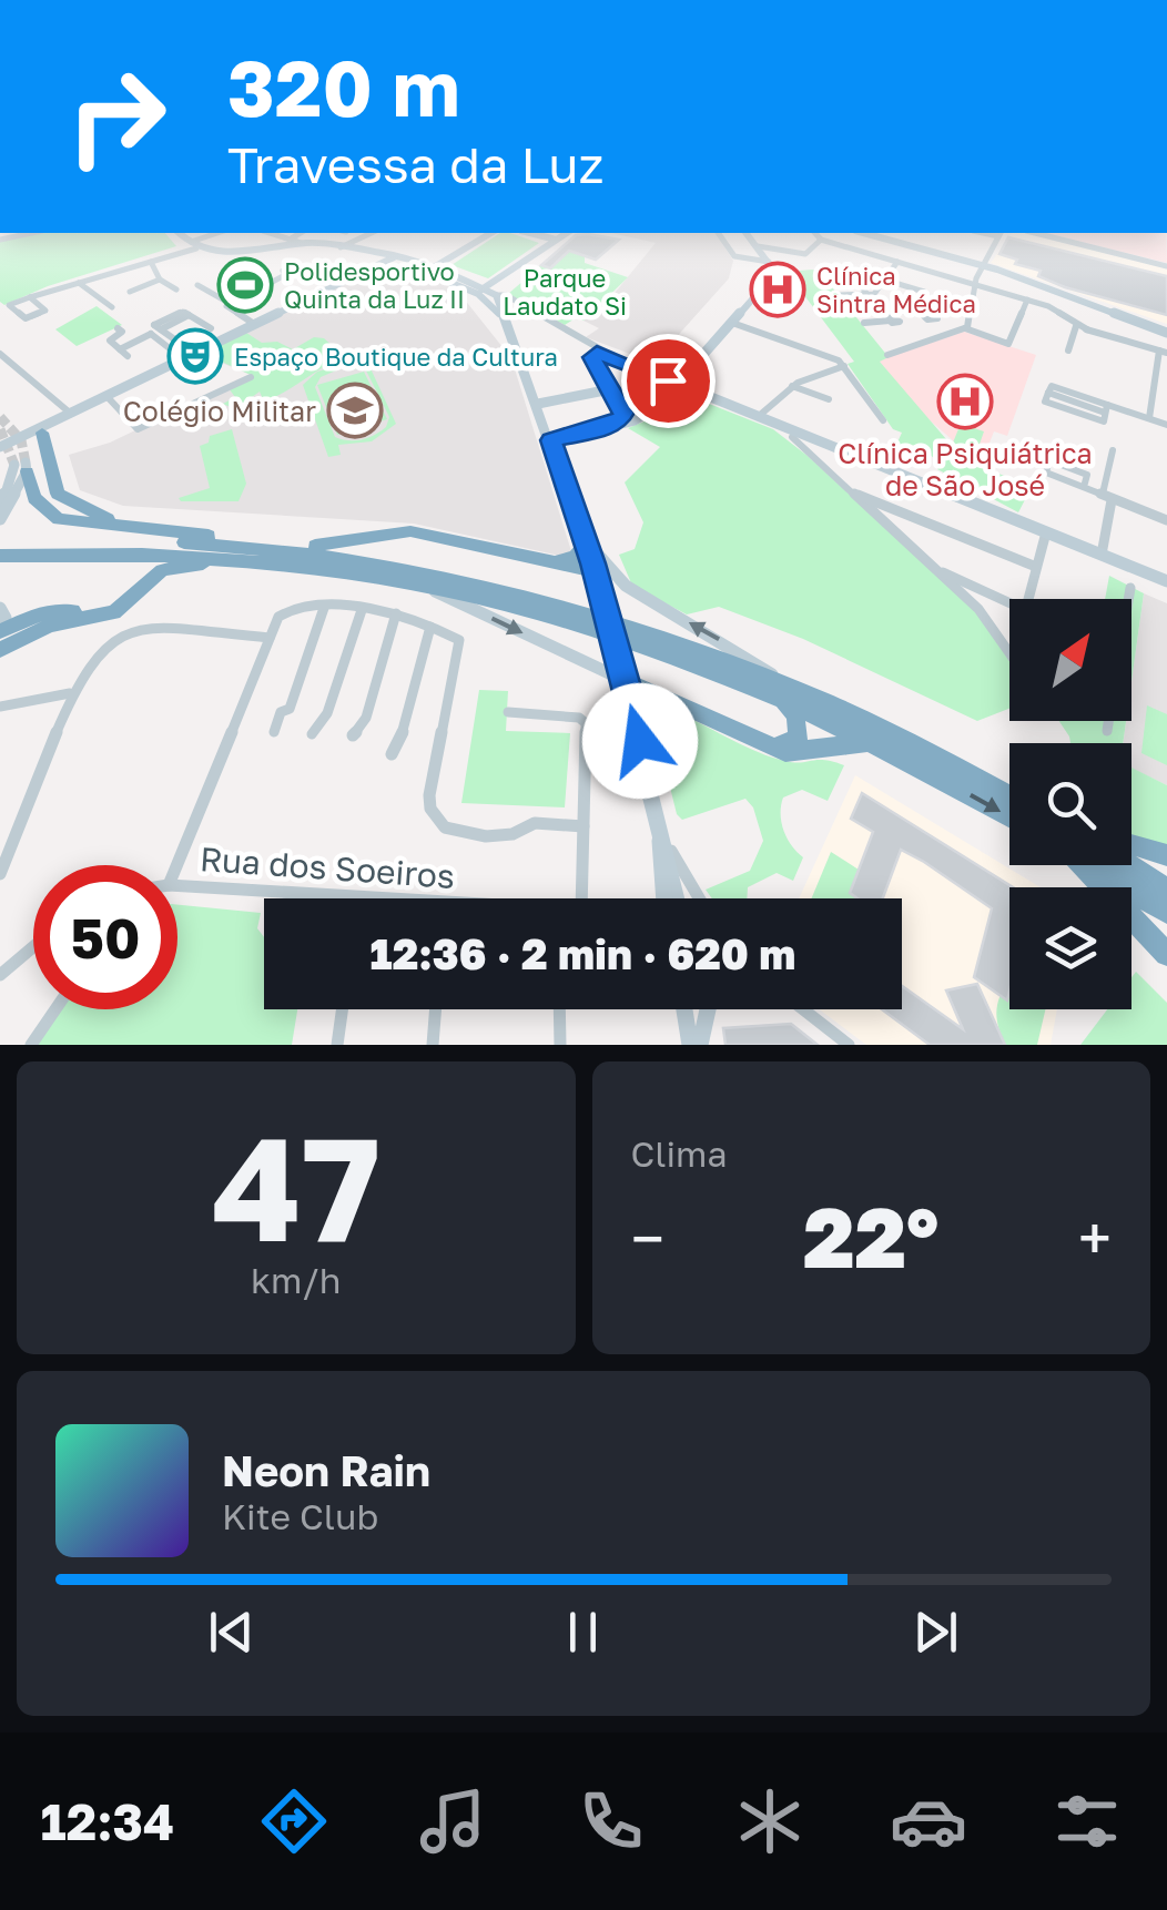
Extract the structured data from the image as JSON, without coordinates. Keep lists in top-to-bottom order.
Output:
{
  "streets": {
    "street": ["Rua dos Soeiros"]
  },
  "parks": ["Parque Laudato Si"],
  "places": {
    "sports": ["Polidesportivo Quinta da Luz II"],
    "hospital": ["Clínica Sintra Médica", "Clínica Psiquiátrica de São José"],
    "theatre": ["Espaço Boutique da Cultura"],
    "school or university": ["Colégio Militar"]
  },
  "north": "top right",
  "page": {
    "turn": ["320 m", "Travessa da Luz"],
    "limit": "50",
    "trip": "12:36 · 2 min · 620 m",
    "tile": [
      ["47", "km/h"],
      "Clima"
    ],
    "heat": ["−", "22°", "+"],
    "song": ["Neon Rain", "Kite Club"],
    "tabs": "12:34"
  }
}
